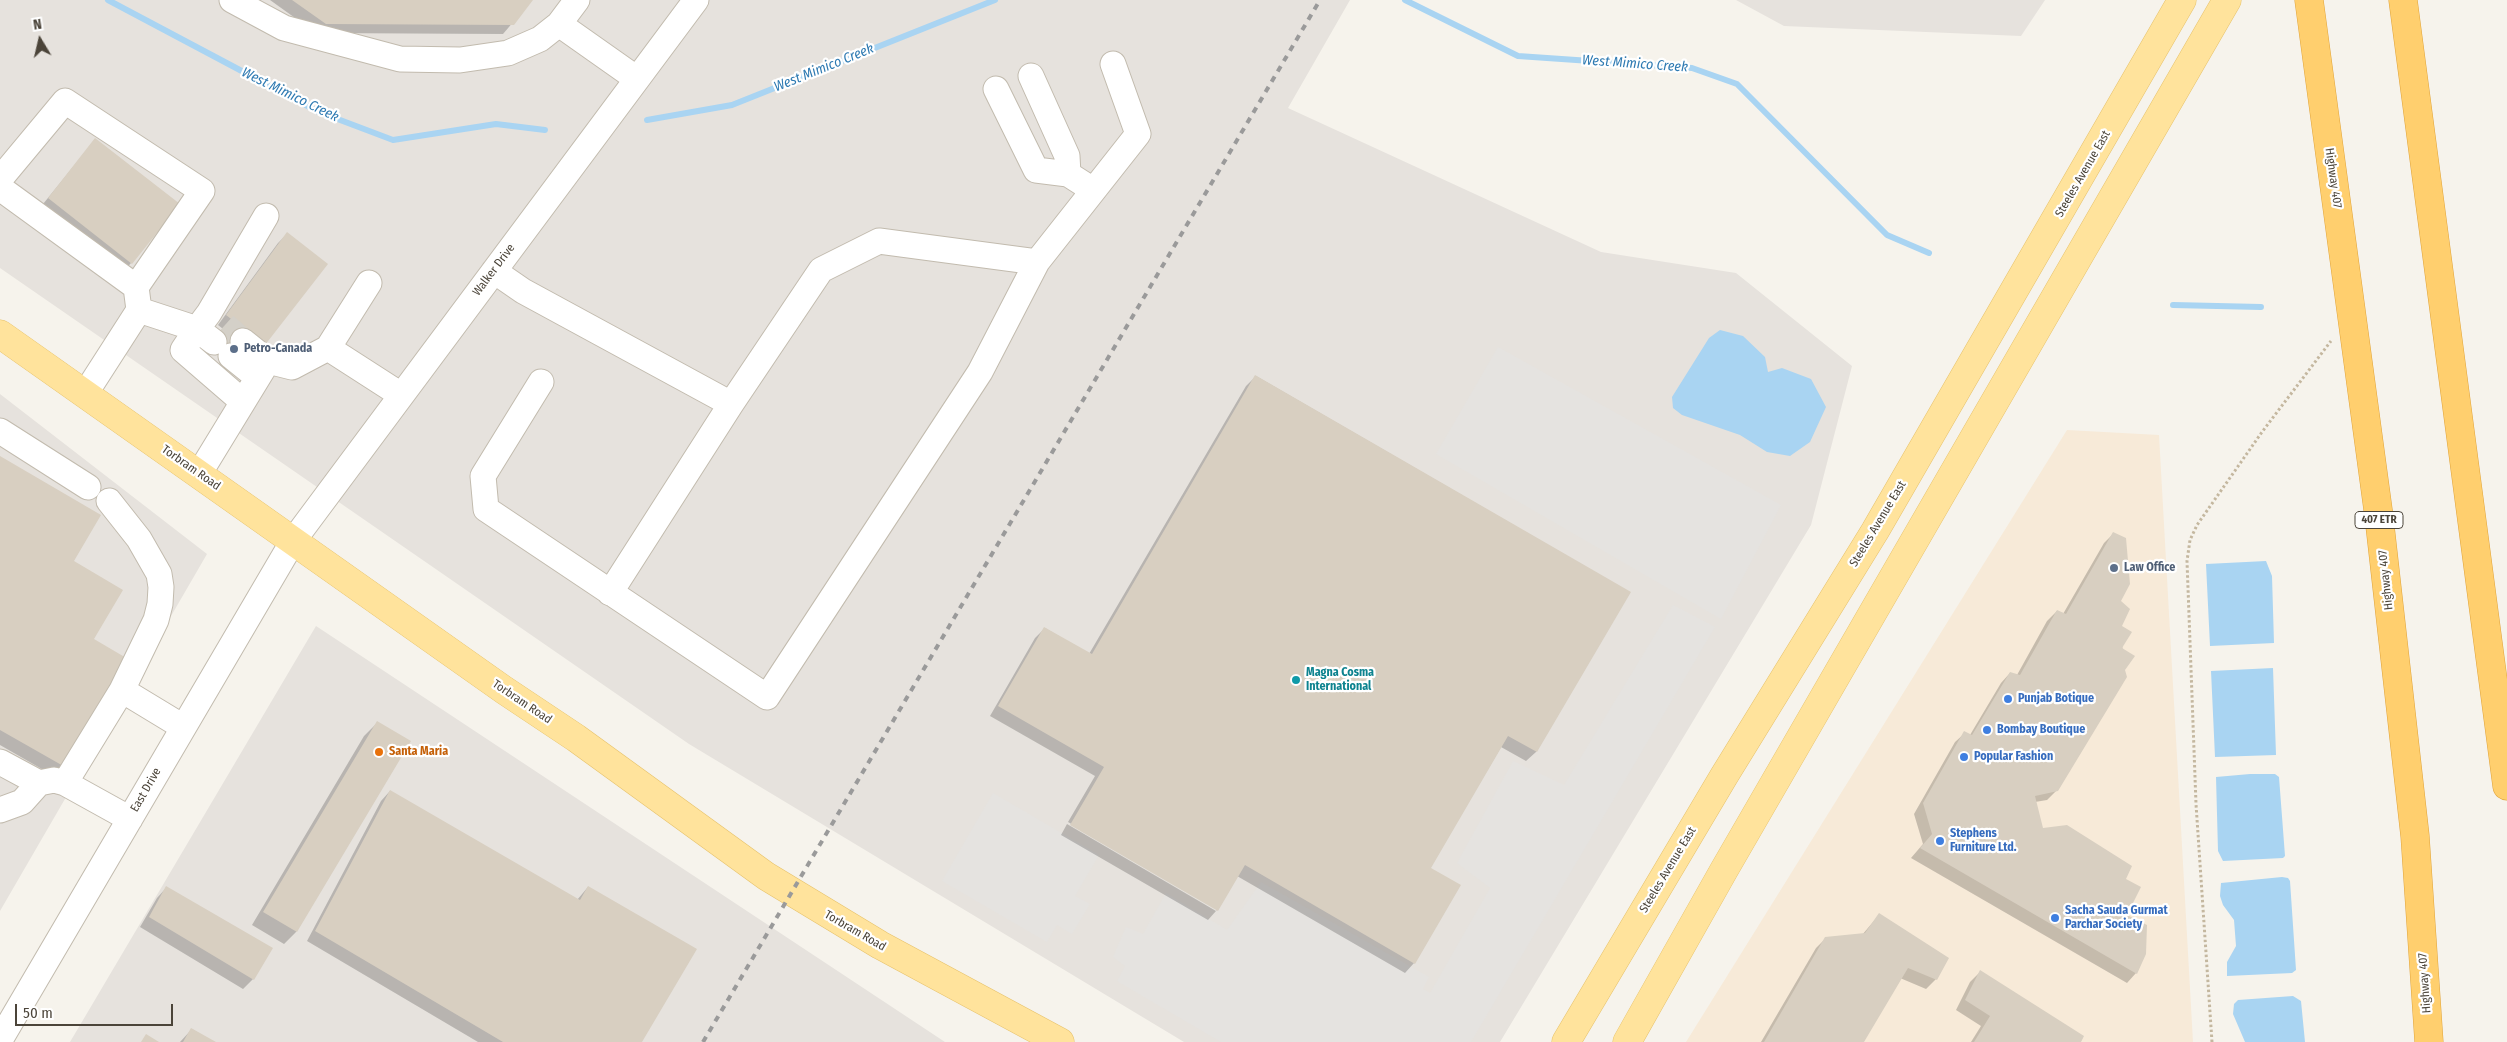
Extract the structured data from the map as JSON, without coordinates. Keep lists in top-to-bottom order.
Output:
{
  "streets": {
    "highway": ["Highway 407", "407 ETR"],
    "main road": ["Steeles Avenue East", "Torbram Road"],
    "street": ["Walker Drive", "East Drive"]
  },
  "crossings": [
    ["Walker Drive", "Torbram Road"],
    ["Walker Drive", "East Drive"],
    ["Torbram Road", "East Drive"]
  ],
  "water": ["West Mimico Creek"],
  "places": [
    "Petro-Canada",
    "Law Office",
    "Magna Cosma International",
    "Punjab Botique",
    "Bombay Boutique",
    "Santa Maria",
    "Popular Fashion",
    "Stephens Furniture Ltd.",
    "Sacha Sauda Gurmat Parchar Society"
  ],
  "scale_bar": "50 m",
  "north": "top"
}
